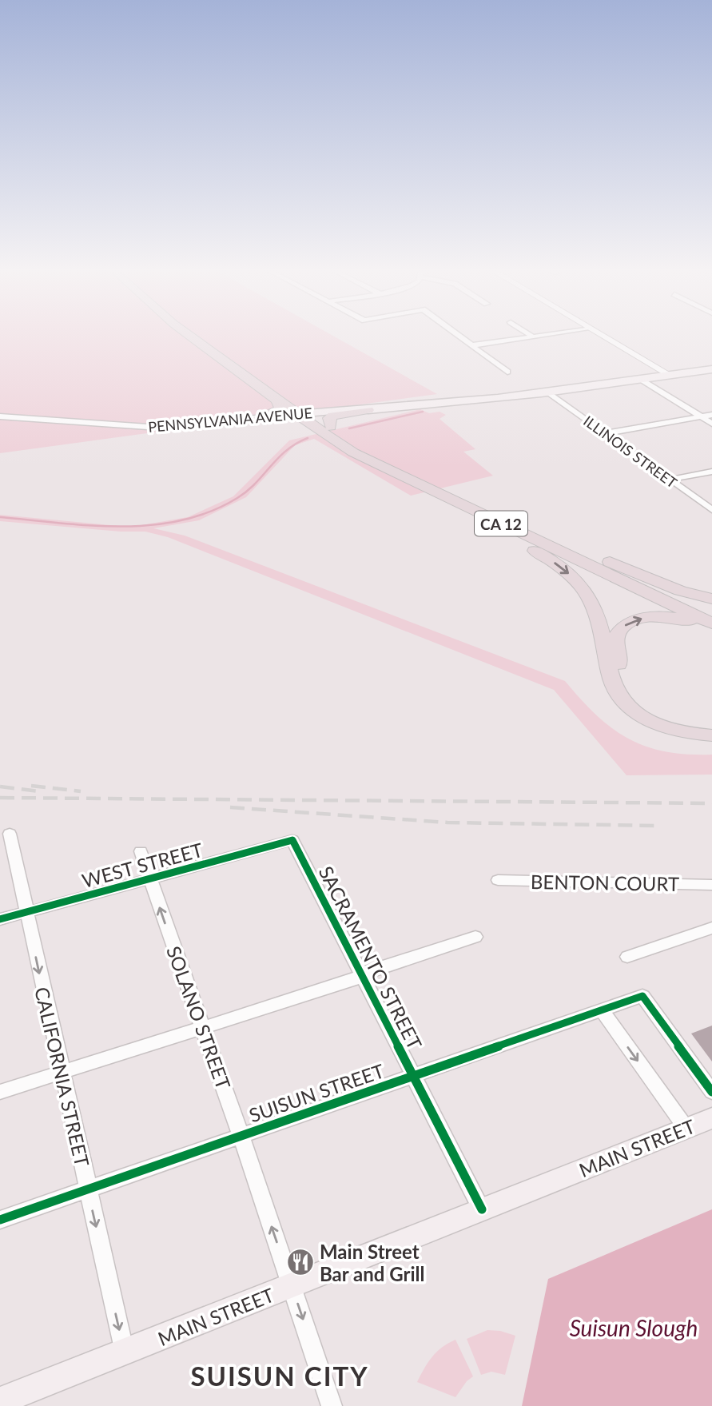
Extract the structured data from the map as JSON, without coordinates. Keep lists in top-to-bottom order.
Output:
{
  "streets": {
    "highway": ["CA 12"],
    "main road": ["PENNSYLVANIA AVENUE", "MAIN STREET"],
    "street": [
      "ILLINOIS STREET",
      "WEST STREET",
      "BENTON COURT",
      "SACRAMENTO STREET",
      "SOLANO STREET",
      "CALIFORNIA STREET",
      "SUISUN STREET"
    ]
  },
  "crossings": [
    ["PENNSYLVANIA AVENUE", "ILLINOIS STREET"],
    ["PENNSYLVANIA AVENUE", "CA 12"],
    ["WEST STREET", "SACRAMENTO STREET"],
    ["WEST STREET", "SOLANO STREET"],
    ["WEST STREET", "CALIFORNIA STREET"],
    ["SACRAMENTO STREET", "SUISUN STREET"],
    ["SACRAMENTO STREET", "MAIN STREET"],
    ["SOLANO STREET", "SUISUN STREET"],
    ["SOLANO STREET", "MAIN STREET"],
    ["CALIFORNIA STREET", "SUISUN STREET"],
    ["CALIFORNIA STREET", "MAIN STREET"]
  ],
  "one_way": ["CALIFORNIA STREET"],
  "districts": ["SUISUN CITY"],
  "water": ["Suisun Slough"],
  "places": {
    "restaurant": ["Main Street Bar and Grill"]
  }
}
